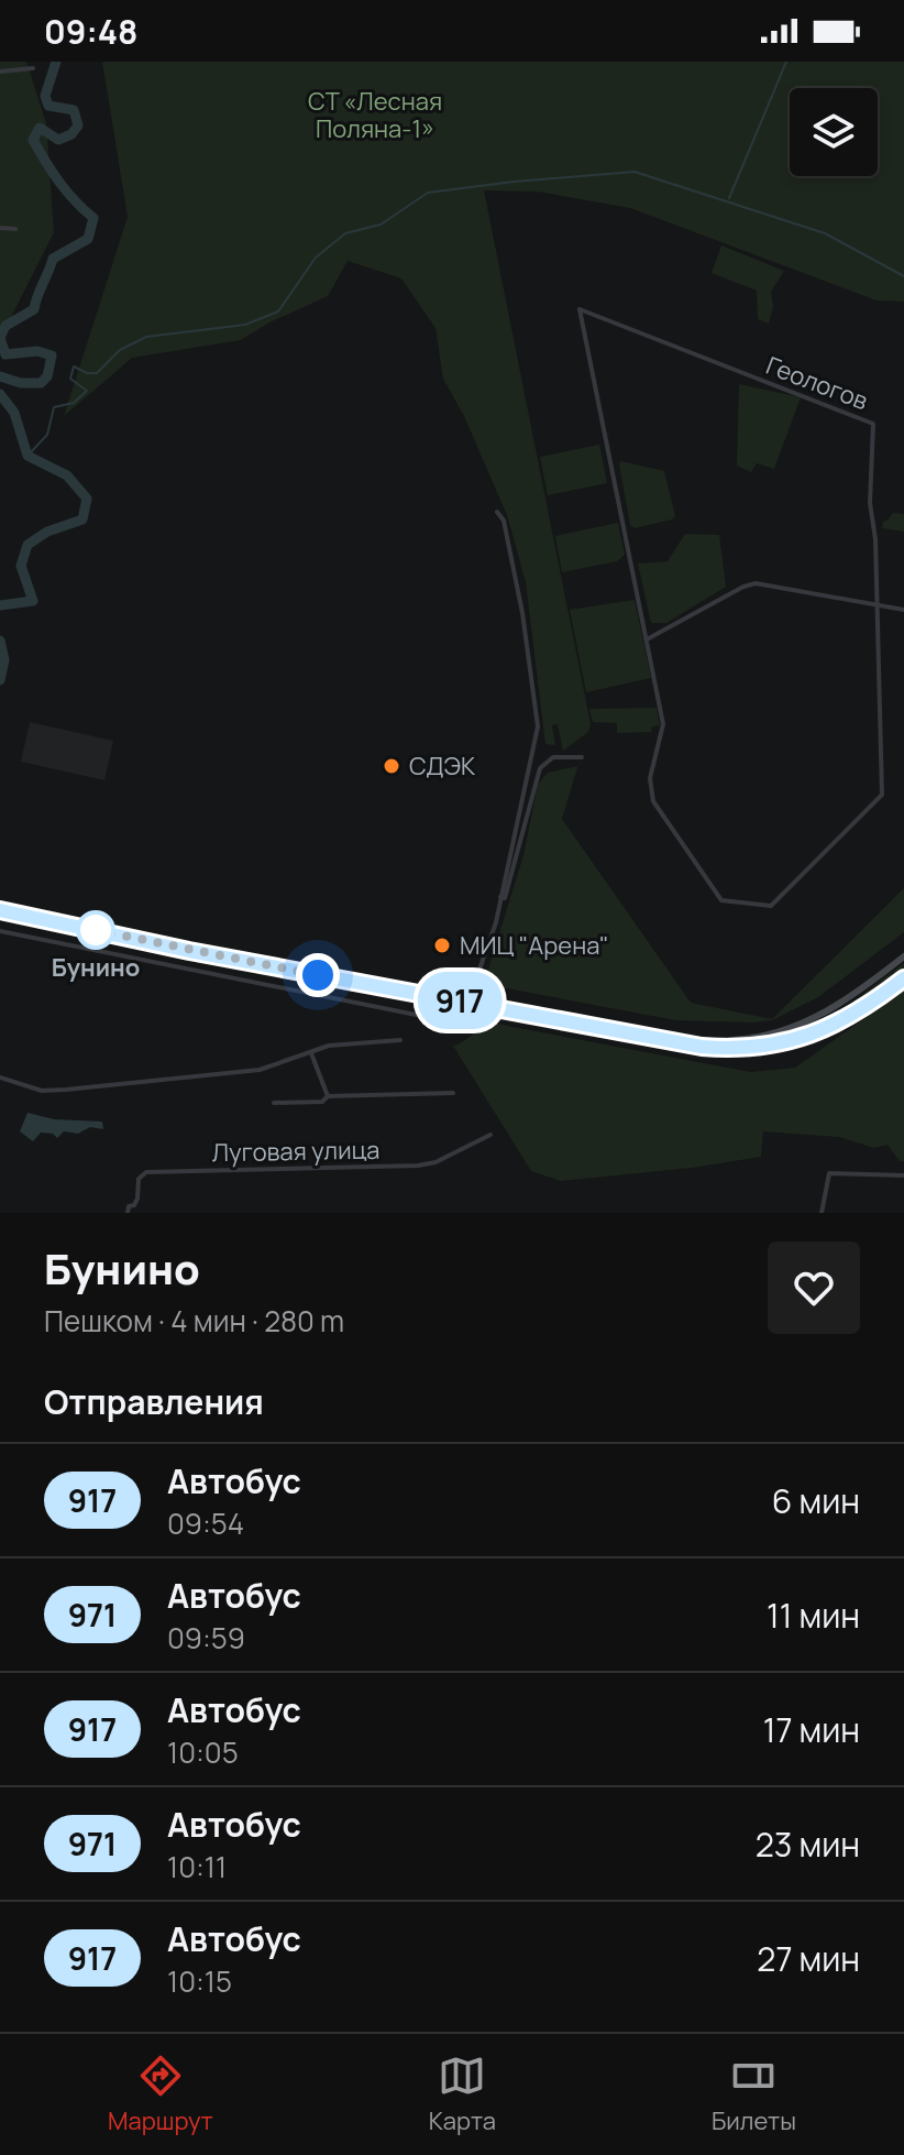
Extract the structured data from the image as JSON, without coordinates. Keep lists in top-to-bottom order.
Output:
{
  "streets": {
    "street": ["Геологов", "Луговая улица"]
  },
  "parks": ["СТ «Лесная Поляна-1»"],
  "places": ["СДЭК", "Бунино", "МИЦ \"Арена\""],
  "lines": ["bus line 917"],
  "page": {
    "status": "09:48",
    "on_map": "917",
    "heading": [
      ["Бунино", "Пешком · 4 мин · 280 m"],
      "Отправления"
    ],
    "list": [
      {
        "mark": "917",
        "name": "Автобус",
        "note": "09:54",
        "value": "6 мин"
      },
      {
        "mark": "971",
        "name": "Автобус",
        "note": "09:59",
        "value": "11 мин"
      },
      {
        "mark": "917",
        "name": "Автобус",
        "note": "10:05",
        "value": "17 мин"
      },
      {
        "mark": "971",
        "name": "Автобус",
        "note": "10:11",
        "value": "23 мин"
      },
      {
        "mark": "917",
        "name": "Автобус",
        "note": "10:15",
        "value": "27 мин"
      }
    ],
    "tabs": ["Маршрут", "Карта", "Билеты"]
  }
}
